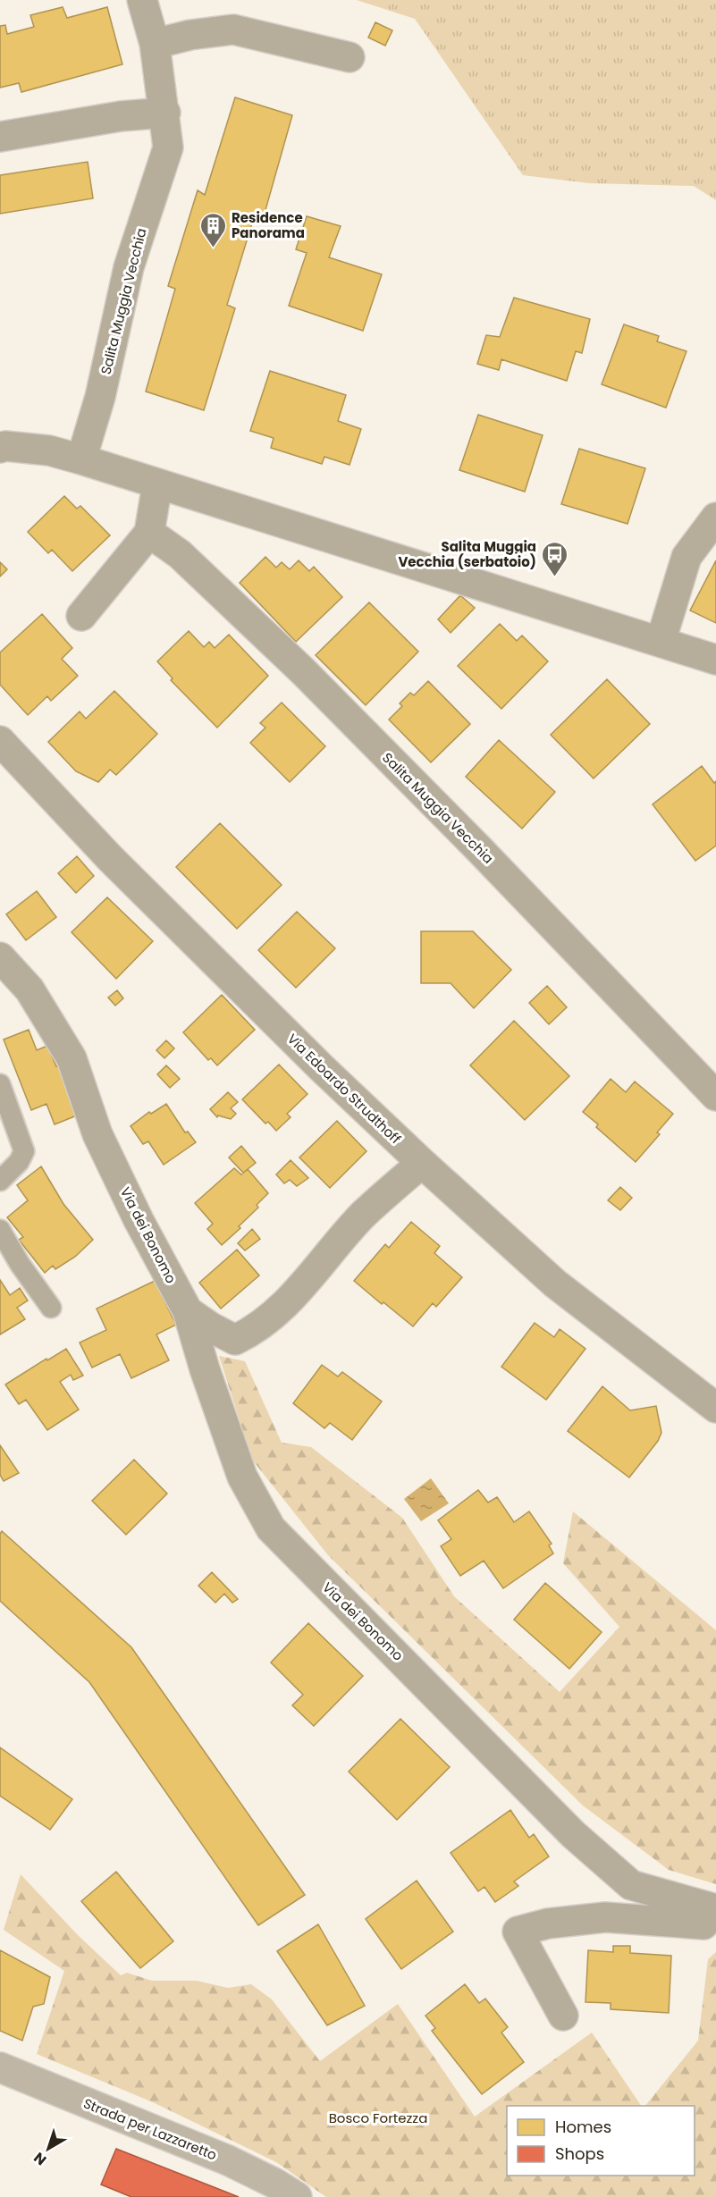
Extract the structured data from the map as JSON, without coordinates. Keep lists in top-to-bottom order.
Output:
{
  "streets": {
    "main road": ["Strada per Lazzaretto"],
    "street": ["Salita Muggia Vecchia", "Via Edoardo Strudthoff", "Via dei Bonomo"]
  },
  "parks": ["Bosco Fortezza"],
  "places": {
    "building": ["Residence Panorama"],
    "bus stop": ["Salita Muggia Vecchia (serbatoio)"]
  },
  "legend": ["Homes", "Shops"],
  "north": "bottom left"
}
